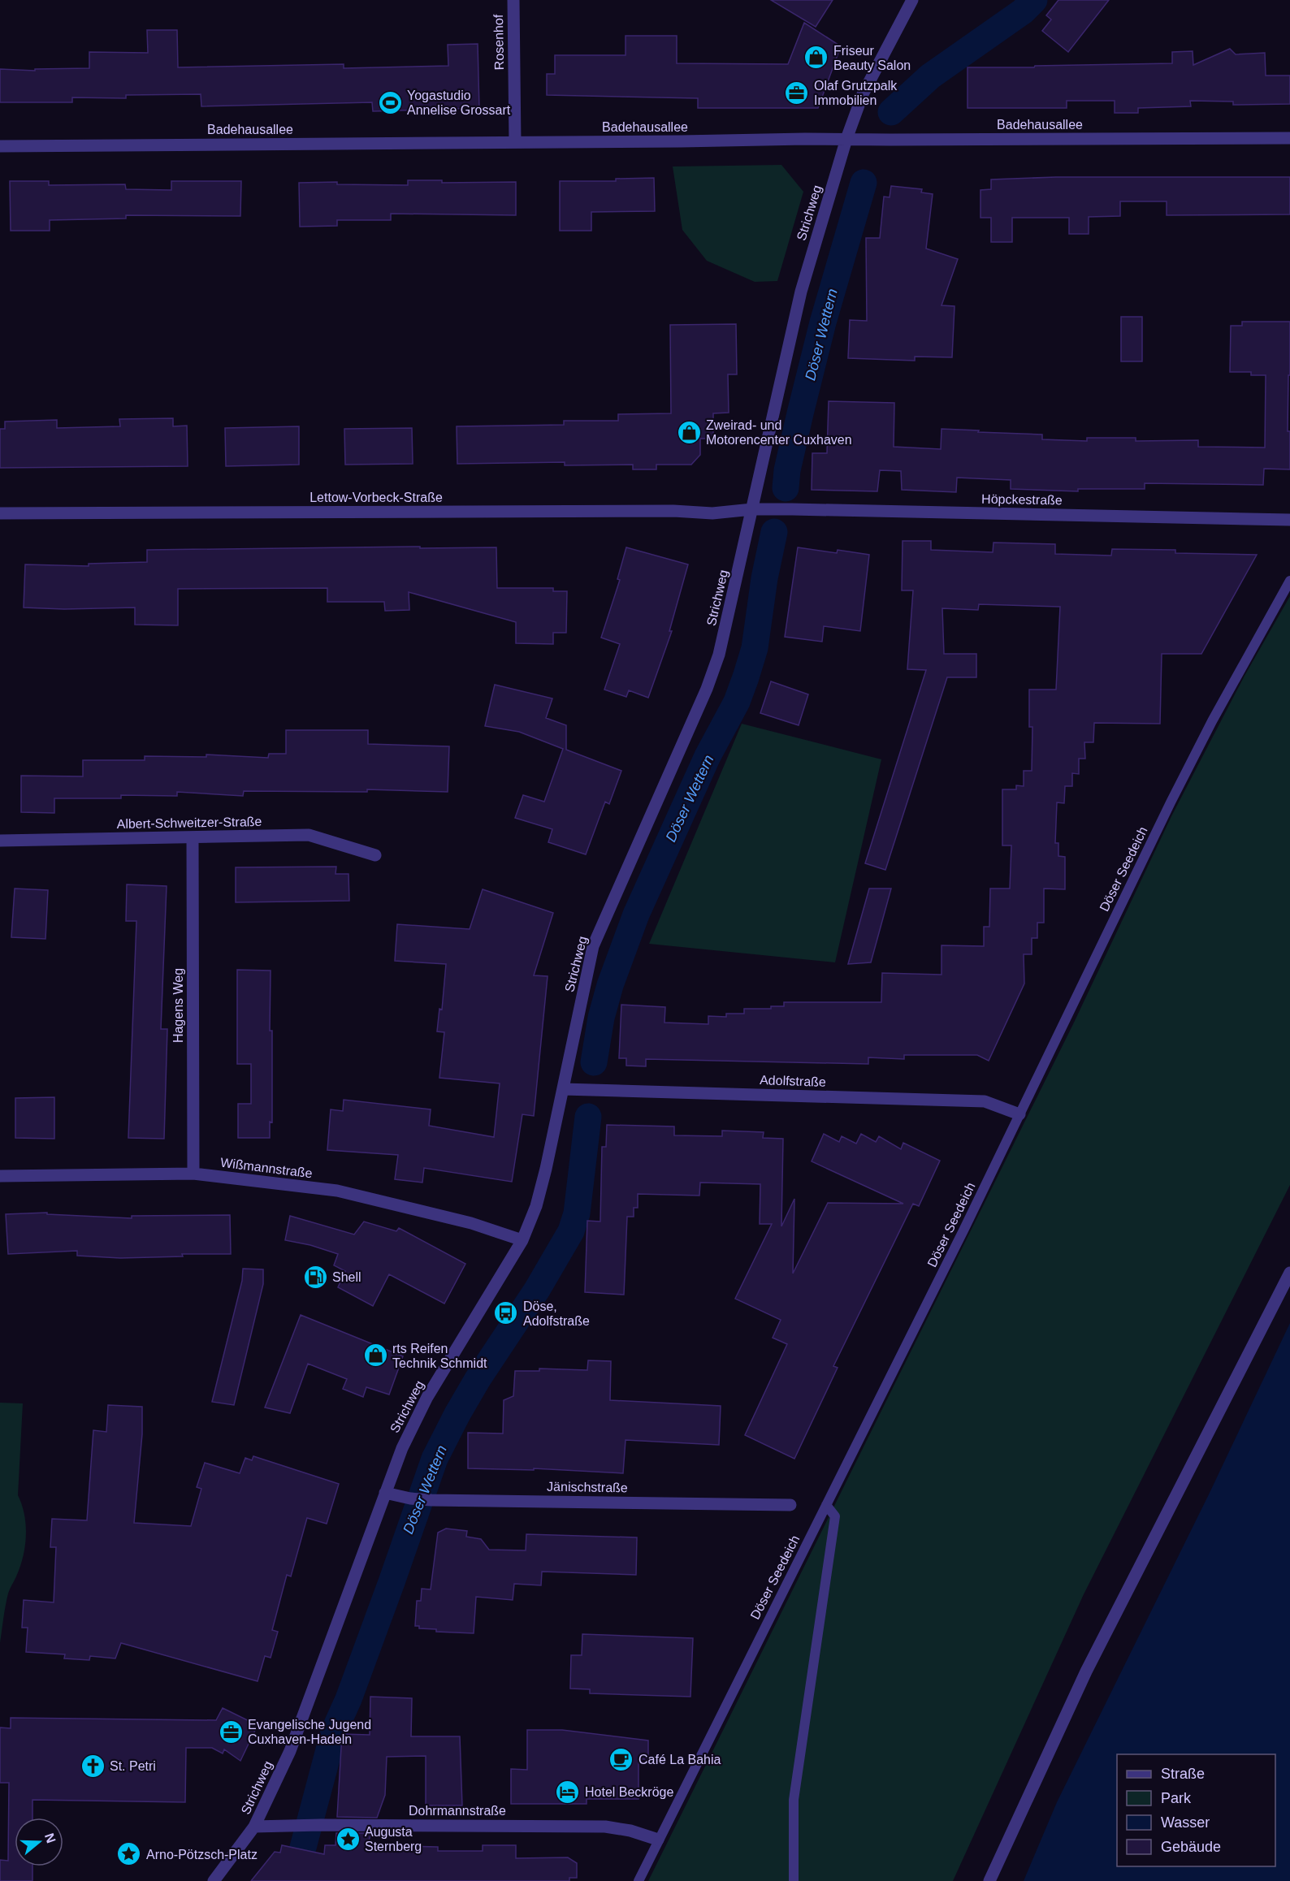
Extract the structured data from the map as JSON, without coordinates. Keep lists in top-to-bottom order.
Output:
{
  "streets": {
    "street": [
      "Rosenhof",
      "Badehausallee",
      "Strichweg",
      "Lettow-Vorbeck-Straße",
      "Höpckestraße",
      "Albert-Schweitzer-Straße",
      "Hagens Weg",
      "Adolfstraße",
      "Wißmannstraße",
      "Jänischstraße",
      "Dohrmannstraße"
    ],
    "lane": ["Döser Seedeich"]
  },
  "crossings": [
    ["Rosenhof", "Badehausallee"],
    ["Badehausallee", "Strichweg"],
    ["Strichweg", "Lettow-Vorbeck-Straße"],
    ["Strichweg", "Höpckestraße"],
    ["Strichweg", "Adolfstraße"],
    ["Strichweg", "Wißmannstraße"],
    ["Strichweg", "Jänischstraße"],
    ["Strichweg", "Dohrmannstraße"],
    ["Lettow-Vorbeck-Straße", "Höpckestraße"],
    ["Albert-Schweitzer-Straße", "Hagens Weg"],
    ["Döser Seedeich", "Adolfstraße"],
    ["Döser Seedeich", "Dohrmannstraße"],
    ["Hagens Weg", "Wißmannstraße"]
  ],
  "water": ["Döser Wettern"],
  "places": {
    "shop": ["Friseur Beauty Salon", "Zweirad- und Motorencenter Cuxhaven", "rts Reifen Technik Schmidt"],
    "office": ["Olaf Grutzpalk Immobilien", "Evangelische Jugend Cuxhaven-Hadeln"],
    "sports": ["Yogastudio Annelise Grossart"],
    "fuel station": ["Shell"],
    "bus stop": ["Döse, Adolfstraße"],
    "cafe": ["Café La Bahia"],
    "church": ["St. Petri"],
    "hotel": ["Hotel Beckröge"],
    "place": ["Augusta Sternberg", "Arno-Pötzsch-Platz"]
  },
  "legend": [
    "Straße",
    "Park",
    "Wasser",
    "Gebäude"
  ],
  "north": "right"
}
